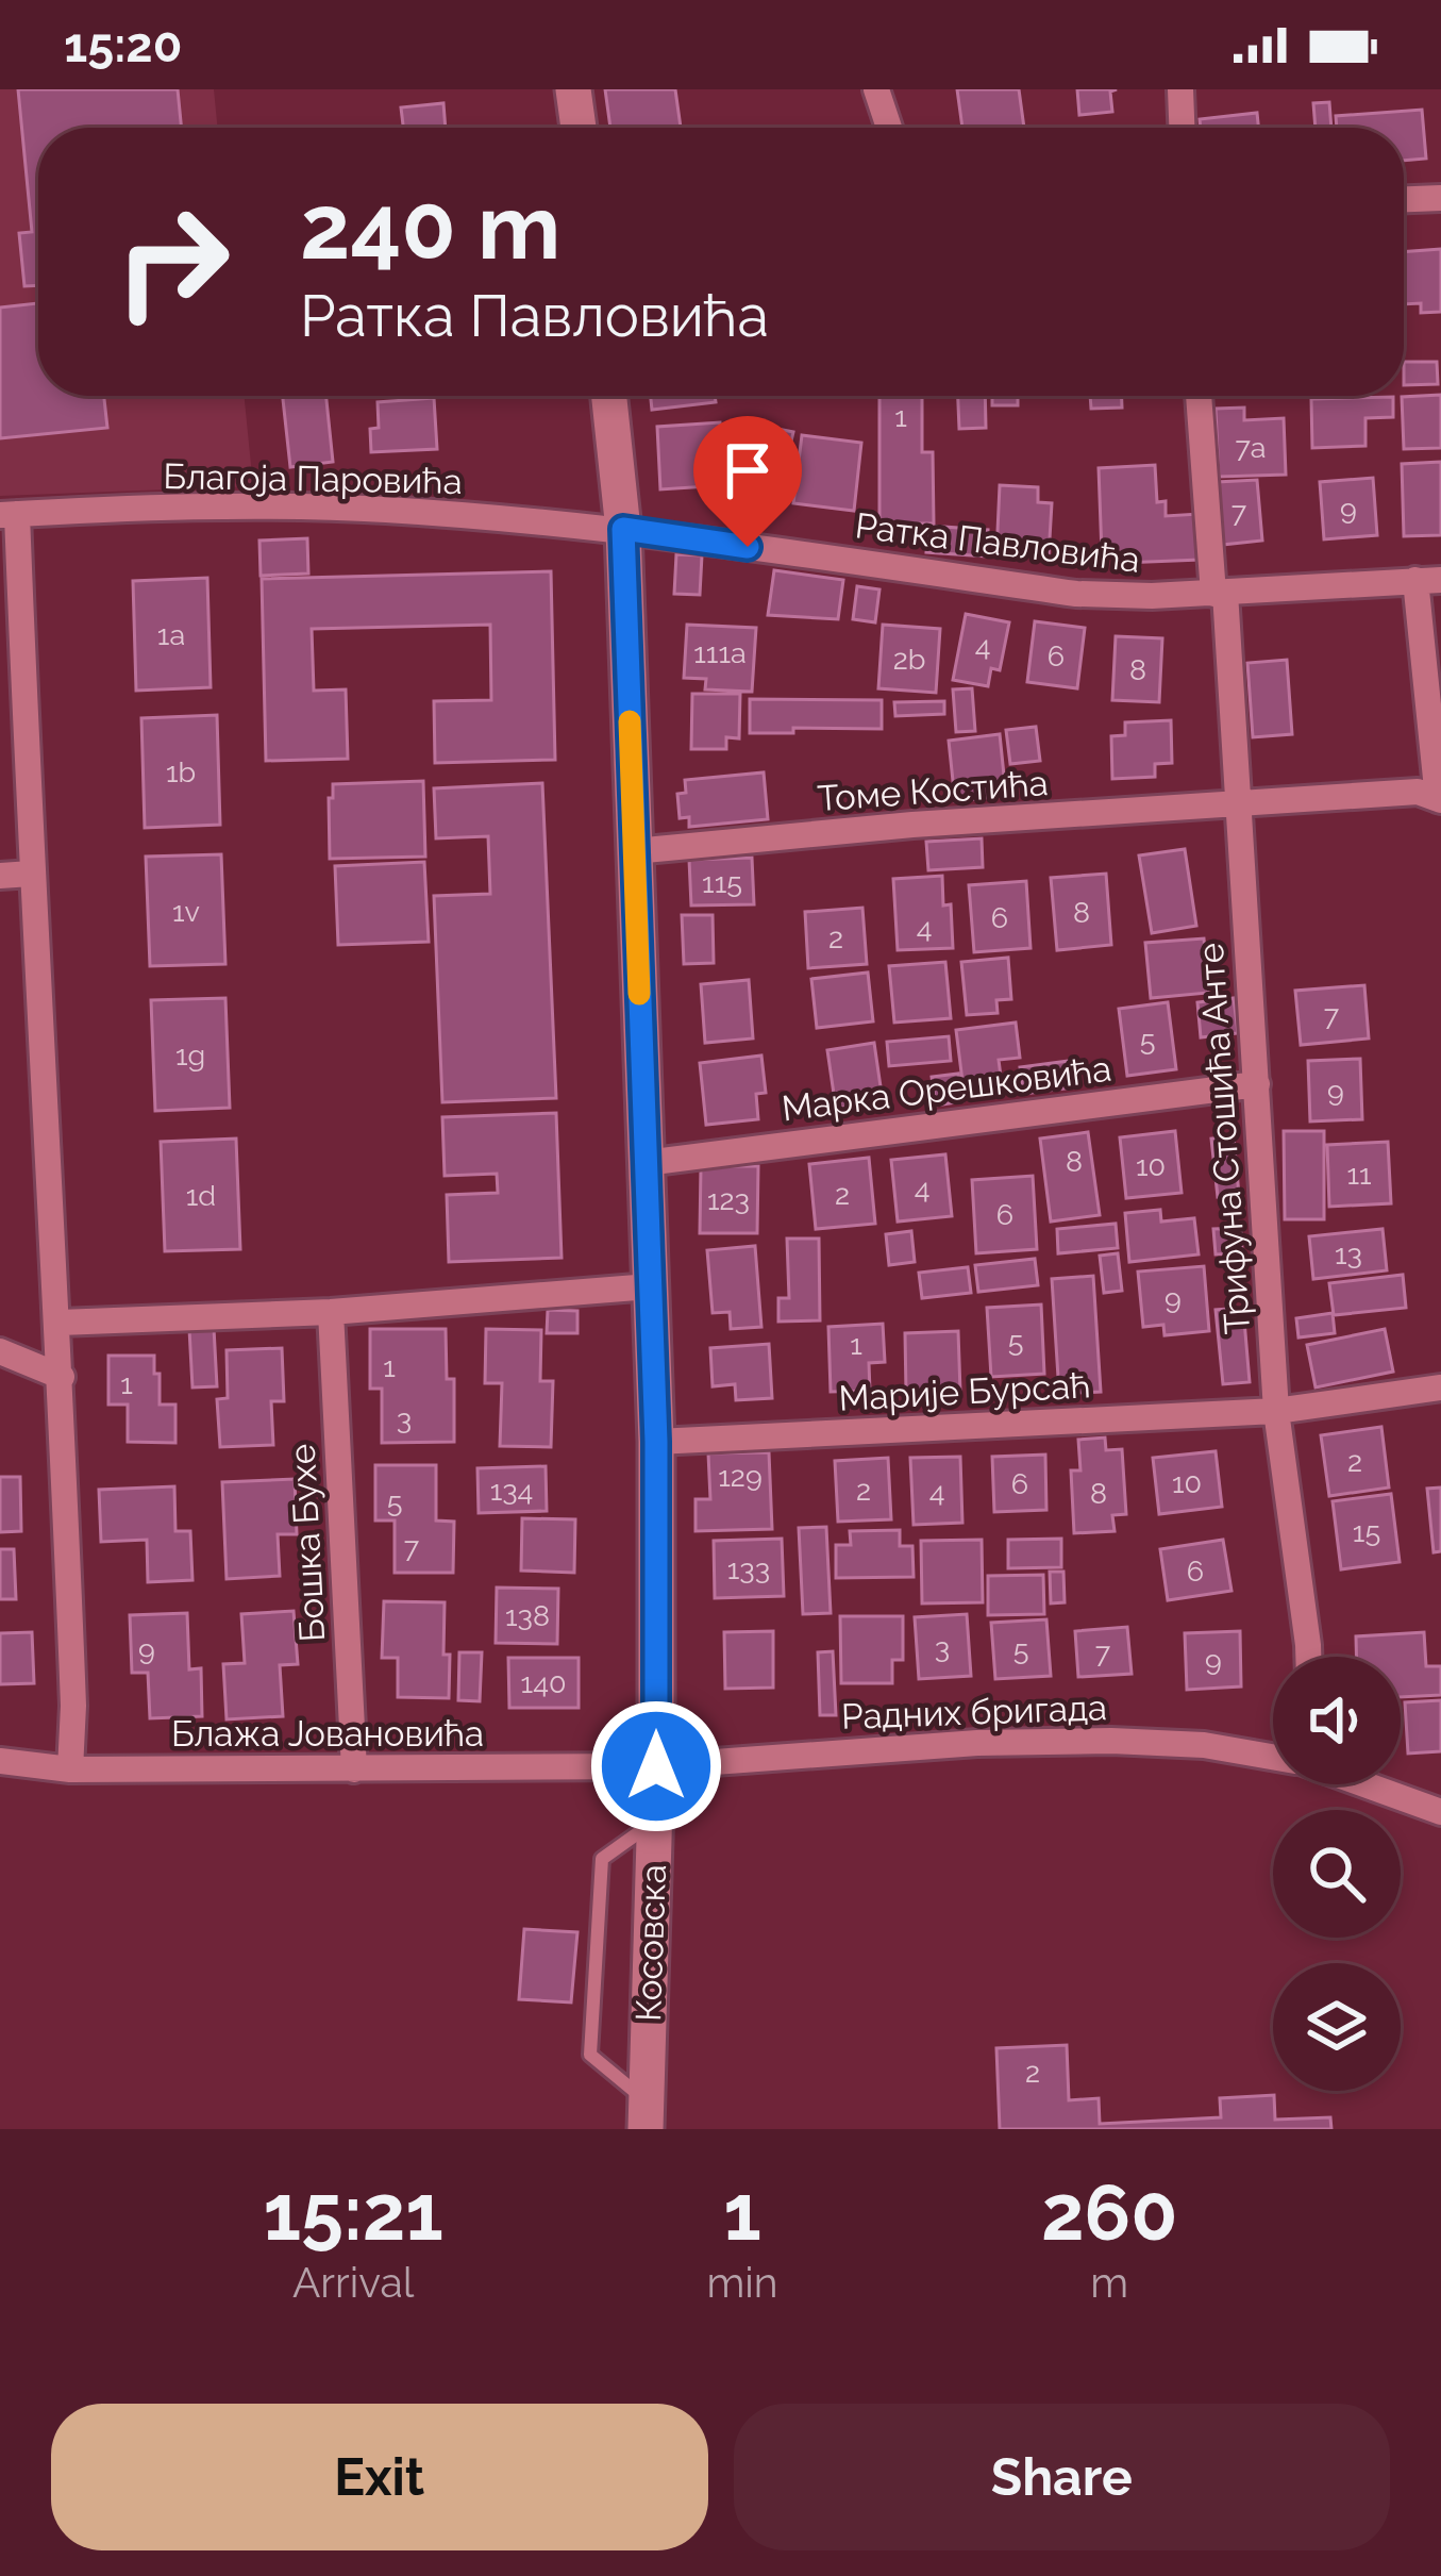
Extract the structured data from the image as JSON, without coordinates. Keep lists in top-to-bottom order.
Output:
{
  "streets": {
    "street": [
      "Благоја Паровића",
      "Ратка Павловића",
      "Томе Костића",
      "Марка Орешковића",
      "Трифуна Стошића Анте",
      "Марије Бурсаћ",
      "Бошка Бухе",
      "Радних бригада",
      "Блажа Јовановића",
      "Косовска"
    ]
  },
  "crossings": [
    ["Благоја Паровића", "Ратка Павловића"],
    ["Благоја Паровића", "Косовска"],
    ["Ратка Павловића", "Трифуна Стошића Анте"],
    ["Ратка Павловића", "Косовска"],
    ["Томе Костића", "Трифуна Стошића Анте"],
    ["Томе Костића", "Косовска"],
    ["Марка Орешковића", "Трифуна Стошића Анте"],
    ["Марка Орешковића", "Косовска"],
    ["Трифуна Стошића Анте", "Марије Бурсаћ"],
    ["Марије Бурсаћ", "Косовска"],
    ["Бошка Бухе", "Блажа Јовановића"],
    ["Радних бригада", "Блажа Јовановића"],
    ["Радних бригада", "Косовска"],
    ["Блажа Јовановића", "Косовска"]
  ],
  "house_numbers": [
    "1",
    "7a",
    "9",
    "7",
    "1a",
    "4",
    "111a",
    "6",
    "2b",
    "8",
    "1b",
    "115",
    "1v",
    "8",
    "6",
    "4",
    "2",
    "7",
    "5",
    "1g",
    "9",
    "8",
    "10",
    "11",
    "4",
    "2",
    "1d",
    "123",
    "6",
    "13",
    "9",
    "5",
    "1",
    "1",
    "1",
    "3",
    "2",
    "129",
    "10",
    "6",
    "134",
    "2",
    "4",
    "8",
    "5",
    "15",
    "7",
    "133",
    "6",
    "138",
    "3",
    "9",
    "5",
    "7",
    "9",
    "140",
    "2"
  ],
  "page": {
    "status": "15:20",
    "turn": ["240 m", "Ратка Павловића"],
    "eta": [
      "15:21",
      "Arrival",
      "1",
      "min",
      "260",
      "m"
    ],
    "buttons": ["Exit", "Share"]
  }
}
